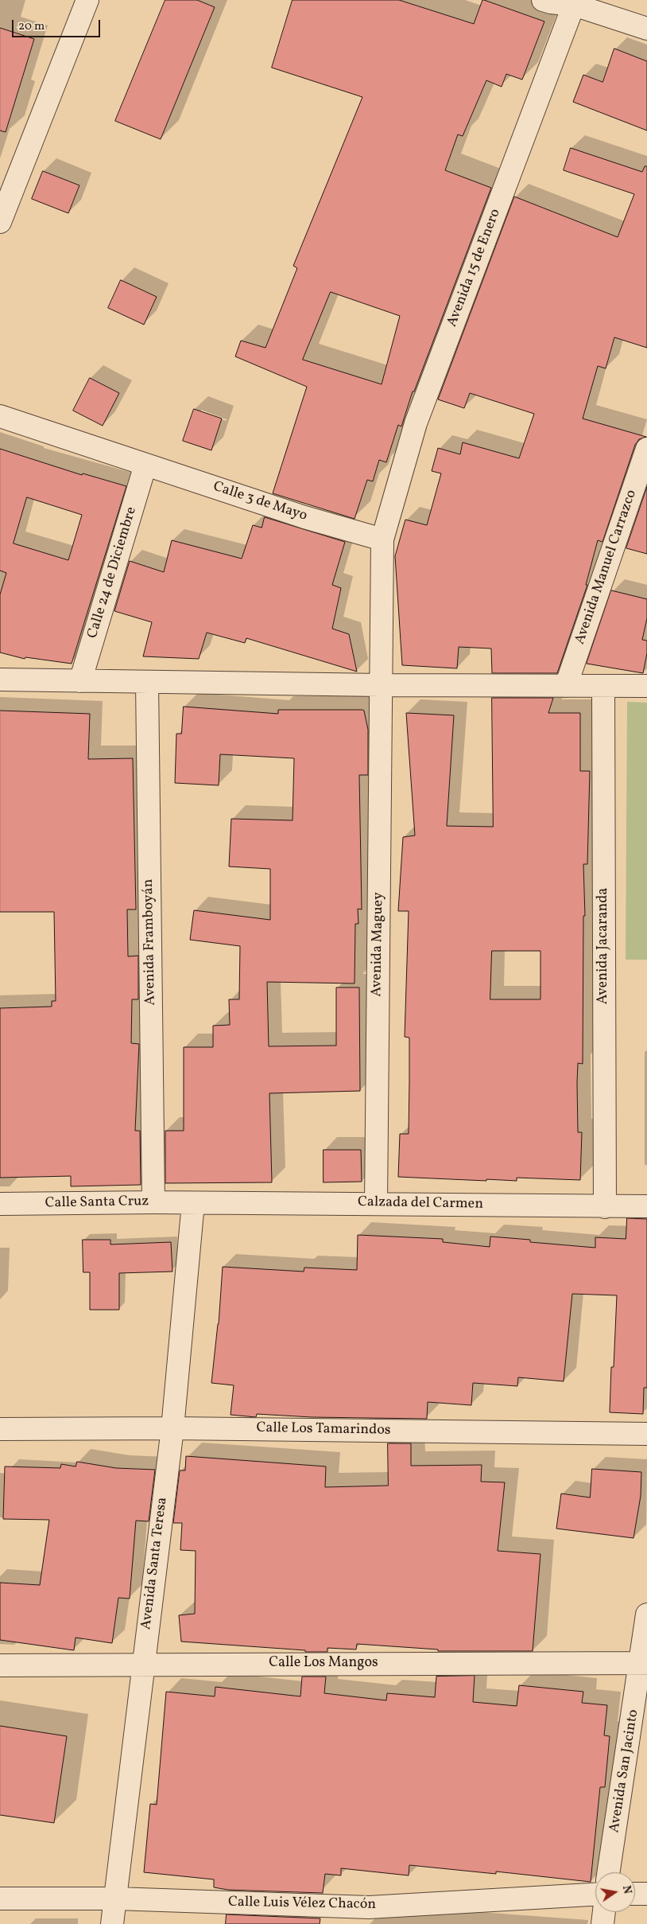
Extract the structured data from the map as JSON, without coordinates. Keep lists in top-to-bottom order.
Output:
{
  "streets": {
    "street": [
      "Avenida 15 de Enero",
      "Calle 3 de Mayo",
      "Avenida Manuel Carrazco",
      "Calle 24 de Diciembre",
      "Avenida Framboyán",
      "Avenida Maguey",
      "Avenida Jacaranda",
      "Calle Santa Cruz",
      "Calzada del Carmen",
      "Calle Los Tamarindos",
      "Avenida Santa Teresa",
      "Calle Los Mangos",
      "Avenida San Jacinto",
      "Calle Luis Vélez Chacón"
    ]
  },
  "crossings": [
    ["Avenida 15 de Enero", "Calle 3 de Mayo"],
    ["Calle 3 de Mayo", "Calle 24 de Diciembre"],
    ["Avenida Framboyán", "Calle Santa Cruz"],
    ["Avenida Maguey", "Calzada del Carmen"],
    ["Avenida Jacaranda", "Calzada del Carmen"],
    ["Calle Santa Cruz", "Calzada del Carmen"],
    ["Calle Santa Cruz", "Avenida Santa Teresa"],
    ["Calzada del Carmen", "Avenida Santa Teresa"],
    ["Calle Los Tamarindos", "Avenida Santa Teresa"],
    ["Avenida Santa Teresa", "Calle Los Mangos"],
    ["Avenida Santa Teresa", "Calle Luis Vélez Chacón"],
    ["Calle Los Mangos", "Avenida San Jacinto"]
  ],
  "scale_bar": "20 m",
  "north": "right"
}
